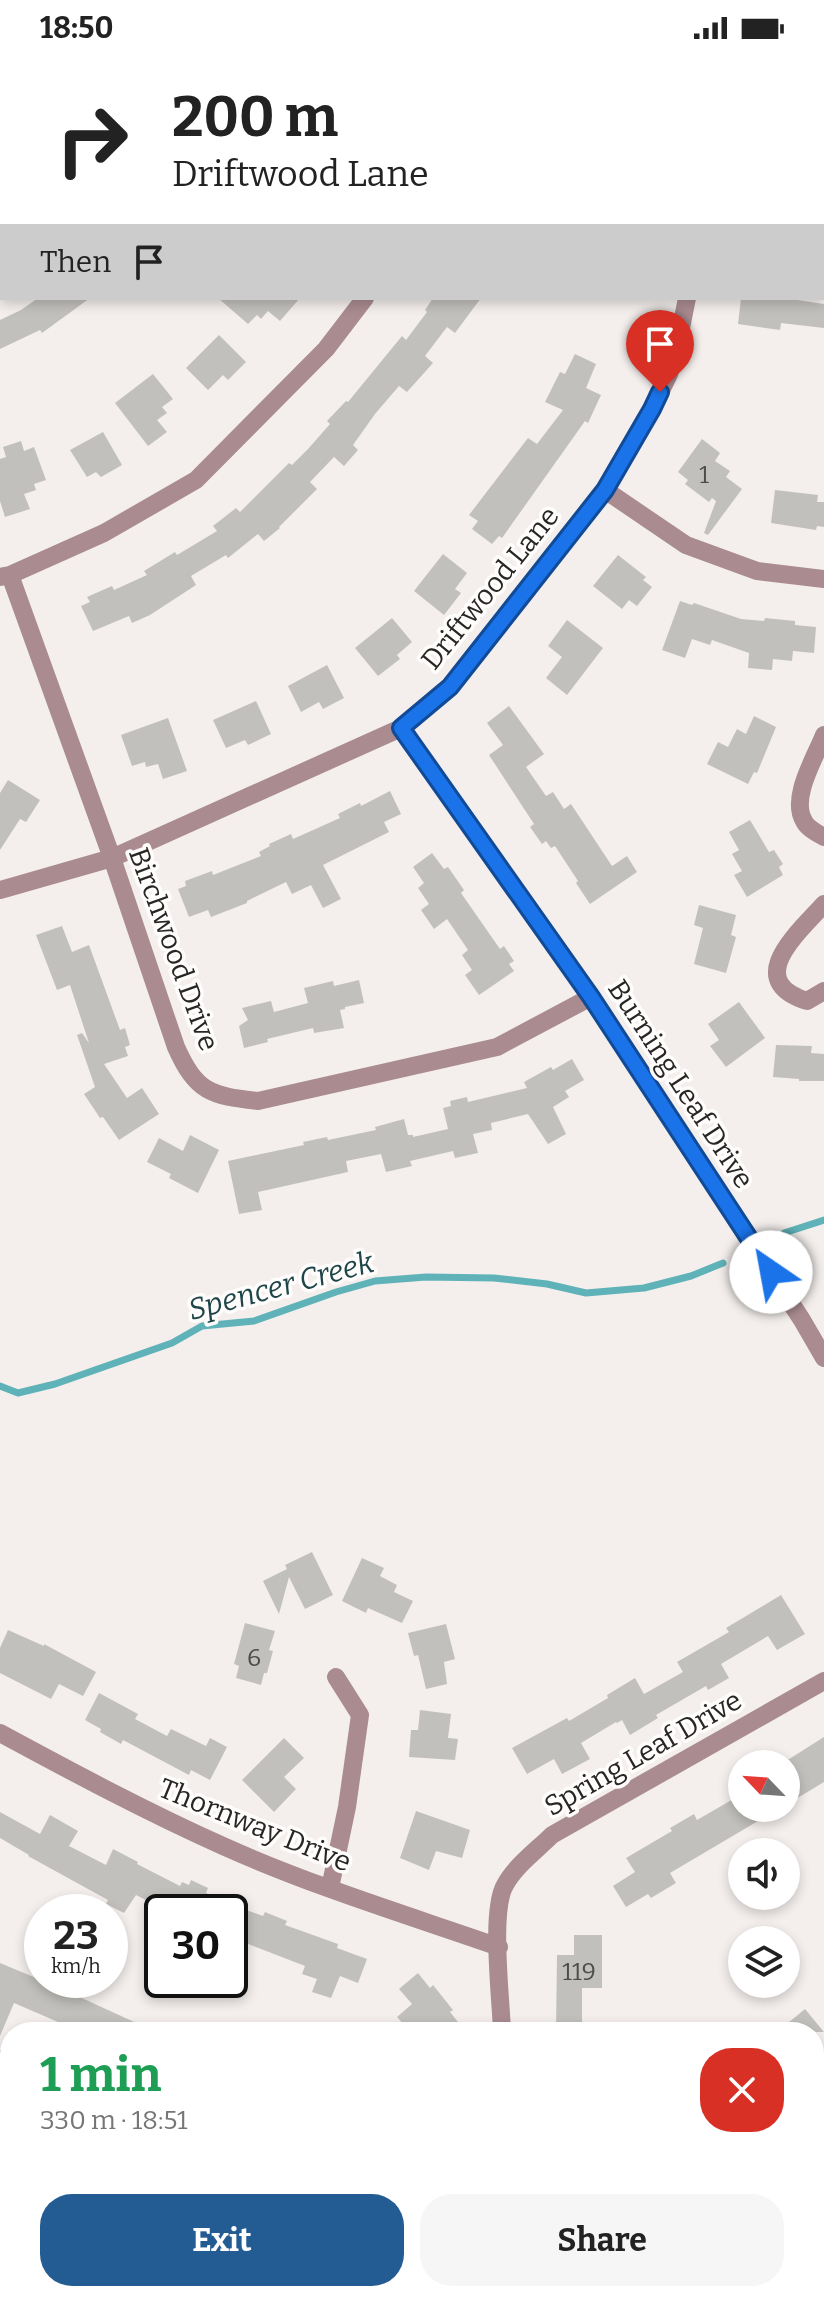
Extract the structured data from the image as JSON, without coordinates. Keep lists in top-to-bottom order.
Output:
{
  "streets": {
    "street": [
      "Driftwood Lane",
      "Birchwood Drive",
      "Burning Leaf Drive",
      "Spring Leaf Drive",
      "Thornway Drive"
    ]
  },
  "crossings": [
    ["Driftwood Lane", "Birchwood Drive"],
    ["Driftwood Lane", "Burning Leaf Drive"],
    ["Birchwood Drive", "Burning Leaf Drive"],
    ["Spring Leaf Drive", "Thornway Drive"]
  ],
  "water": ["Spencer Creek"],
  "house_numbers": ["1", "6", "119"],
  "north": "top left",
  "page": {
    "status": "18:50",
    "turn": ["200 m", "Driftwood Lane"],
    "then": "Then",
    "speed": "23 km/h",
    "limit": "30",
    "heading": ["1 min", "330 m · 18:51"],
    "buttons": ["Exit", "Share"]
  }
}
